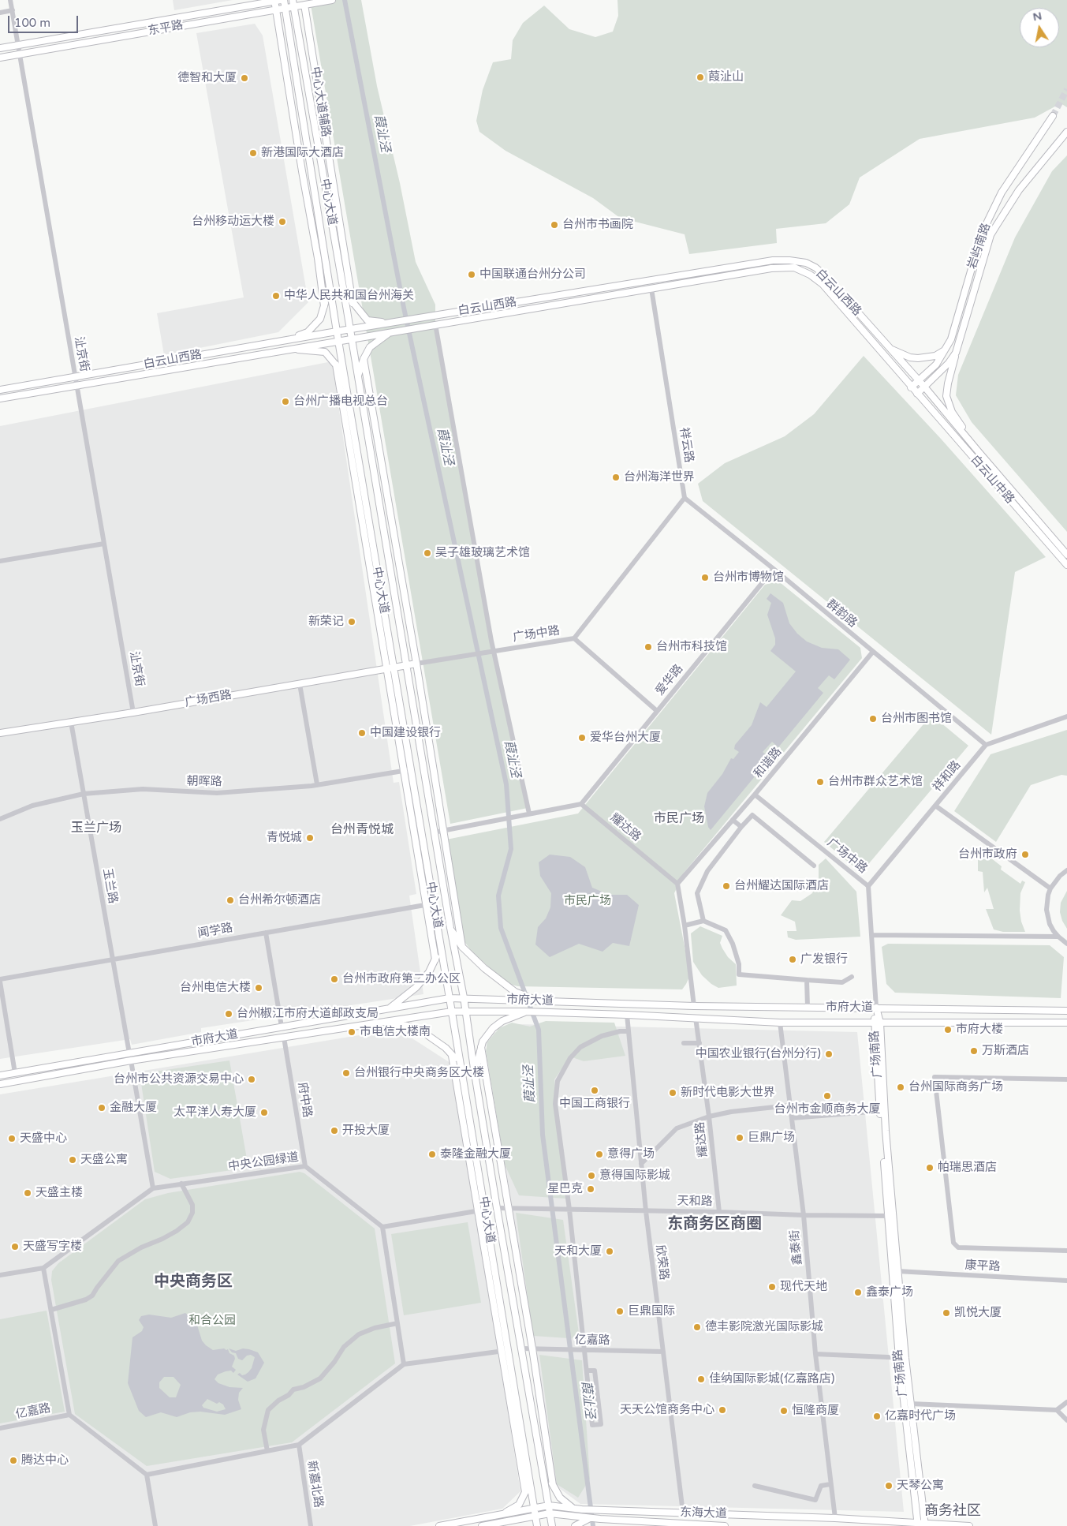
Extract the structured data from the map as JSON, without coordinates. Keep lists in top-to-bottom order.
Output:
{
  "streets": {
    "main road": [
      "东平路",
      "中心大道辅路",
      "中心大道",
      "岩屿南路",
      "白云山西路",
      "白云山中路",
      "广场西路",
      "市府大道",
      "广场南路",
      "东海大道"
    ],
    "street": [
      "沚京街",
      "祥云路",
      "群韵路",
      "广场中路",
      "爱华路",
      "和谐路",
      "祥和路",
      "朝晖路",
      "耀达路",
      "玉兰路",
      "闻学路",
      "府中路",
      "中央公园绿道",
      "天和路",
      "鑫泰街",
      "欣荣路",
      "康平路",
      "亿嘉路",
      "新嘉北路"
    ]
  },
  "crossings": [
    ["东平路", "中心大道辅路"],
    ["东平路", "中心大道"],
    ["东平路", "沚京街"],
    ["中心大道辅路", "中心大道"],
    ["中心大道", "白云山西路"],
    ["中心大道", "广场西路"],
    ["中心大道", "朝晖路"],
    ["中心大道", "闻学路"],
    ["中心大道", "市府大道"],
    ["中心大道", "天和路"],
    ["中心大道", "亿嘉路"],
    ["中心大道", "东海大道"],
    ["岩屿南路", "白云山西路"],
    ["岩屿南路", "白云山中路"],
    ["白云山西路", "沚京街"],
    ["白云山西路", "祥云路"],
    ["白云山西路", "白云山中路"],
    ["沚京街", "广场西路"],
    ["祥云路", "群韵路"],
    ["群韵路", "爱华路"],
    ["群韵路", "和谐路"],
    ["群韵路", "祥和路"],
    ["广场中路", "爱华路"],
    ["广场中路", "广场西路"],
    ["广场中路", "和谐路"],
    ["广场中路", "祥和路"],
    ["广场中路", "市府大道"],
    ["广场中路", "广场南路"],
    ["爱华路", "耀达路"],
    ["广场西路", "玉兰路"],
    ["和谐路", "耀达路"],
    ["朝晖路", "玉兰路"],
    ["耀达路", "市府大道"],
    ["耀达路", "天和路"],
    ["玉兰路", "闻学路"],
    ["玉兰路", "市府大道"],
    ["市府大道", "广场南路"],
    ["市府大道", "府中路"],
    ["市府大道", "鑫泰街"],
    ["市府大道", "欣荣路"],
    ["广场南路", "天和路"],
    ["广场南路", "康平路"],
    ["广场南路", "东海大道"],
    ["府中路", "中央公园绿道"],
    ["天和路", "鑫泰街"],
    ["天和路", "欣荣路"],
    ["鑫泰街", "东海大道"],
    ["欣荣路", "亿嘉路"],
    ["欣荣路", "东海大道"]
  ],
  "districts": [
    "市民广场",
    "玉兰广场",
    "台州青悦城",
    "东商务区商圈",
    "中央商务区",
    "商务社区"
  ],
  "water": ["葭沚泾"],
  "parks": ["市民广场", "和合公园"],
  "places": [
    "葭沚山",
    "德智和大厦",
    "新港国际大酒店",
    "台州移动运大楼",
    "台州市书画院",
    "中国联通台州分公司",
    "中华人民共和国台州海关",
    "台州广播电视总台",
    "台州海洋世界",
    "吴子雄玻璃艺术馆",
    "台州市博物馆",
    "新荣记",
    "台州市科技馆",
    "台州市图书馆",
    "中国建设银行",
    "爱华台州大厦",
    "台州市群众艺术馆",
    "青悦城",
    "台州市政府",
    "台州耀达国际酒店",
    "台州希尔顿酒店",
    "广发银行",
    "台州市政府第二办公区",
    "台州电信大楼",
    "台州椒江市府大道邮政支局",
    "市府大楼",
    "市电信大楼南",
    "万斯酒店",
    "中国农业银行(台州分行)",
    "台州银行中央商务区大楼",
    "台州市公共资源交易中心",
    "台州国际商务广场",
    "中国工商银行",
    "新时代电影大世界",
    "台州市金顺商务大厦",
    "金融大厦",
    "太平洋人寿大厦",
    "开投大厦",
    "巨鼎广场",
    "天盛中心",
    "泰隆金融大厦",
    "意得广场",
    "天盛公寓",
    "帕瑞思酒店",
    "意得国际影城",
    "星巴克",
    "天盛主楼",
    "天盛写字楼",
    "天和大厦",
    "现代天地",
    "鑫泰广场",
    "巨鼎国际",
    "凯悦大厦",
    "德丰影院激光国际影城",
    "佳纳国际影城(亿嘉路店)",
    "天天公馆商务中心",
    "恒隆商厦",
    "亿嘉时代广场",
    "腾达中心",
    "天琴公寓"
  ],
  "scale_bar": "100 m",
  "north": "top"
}
